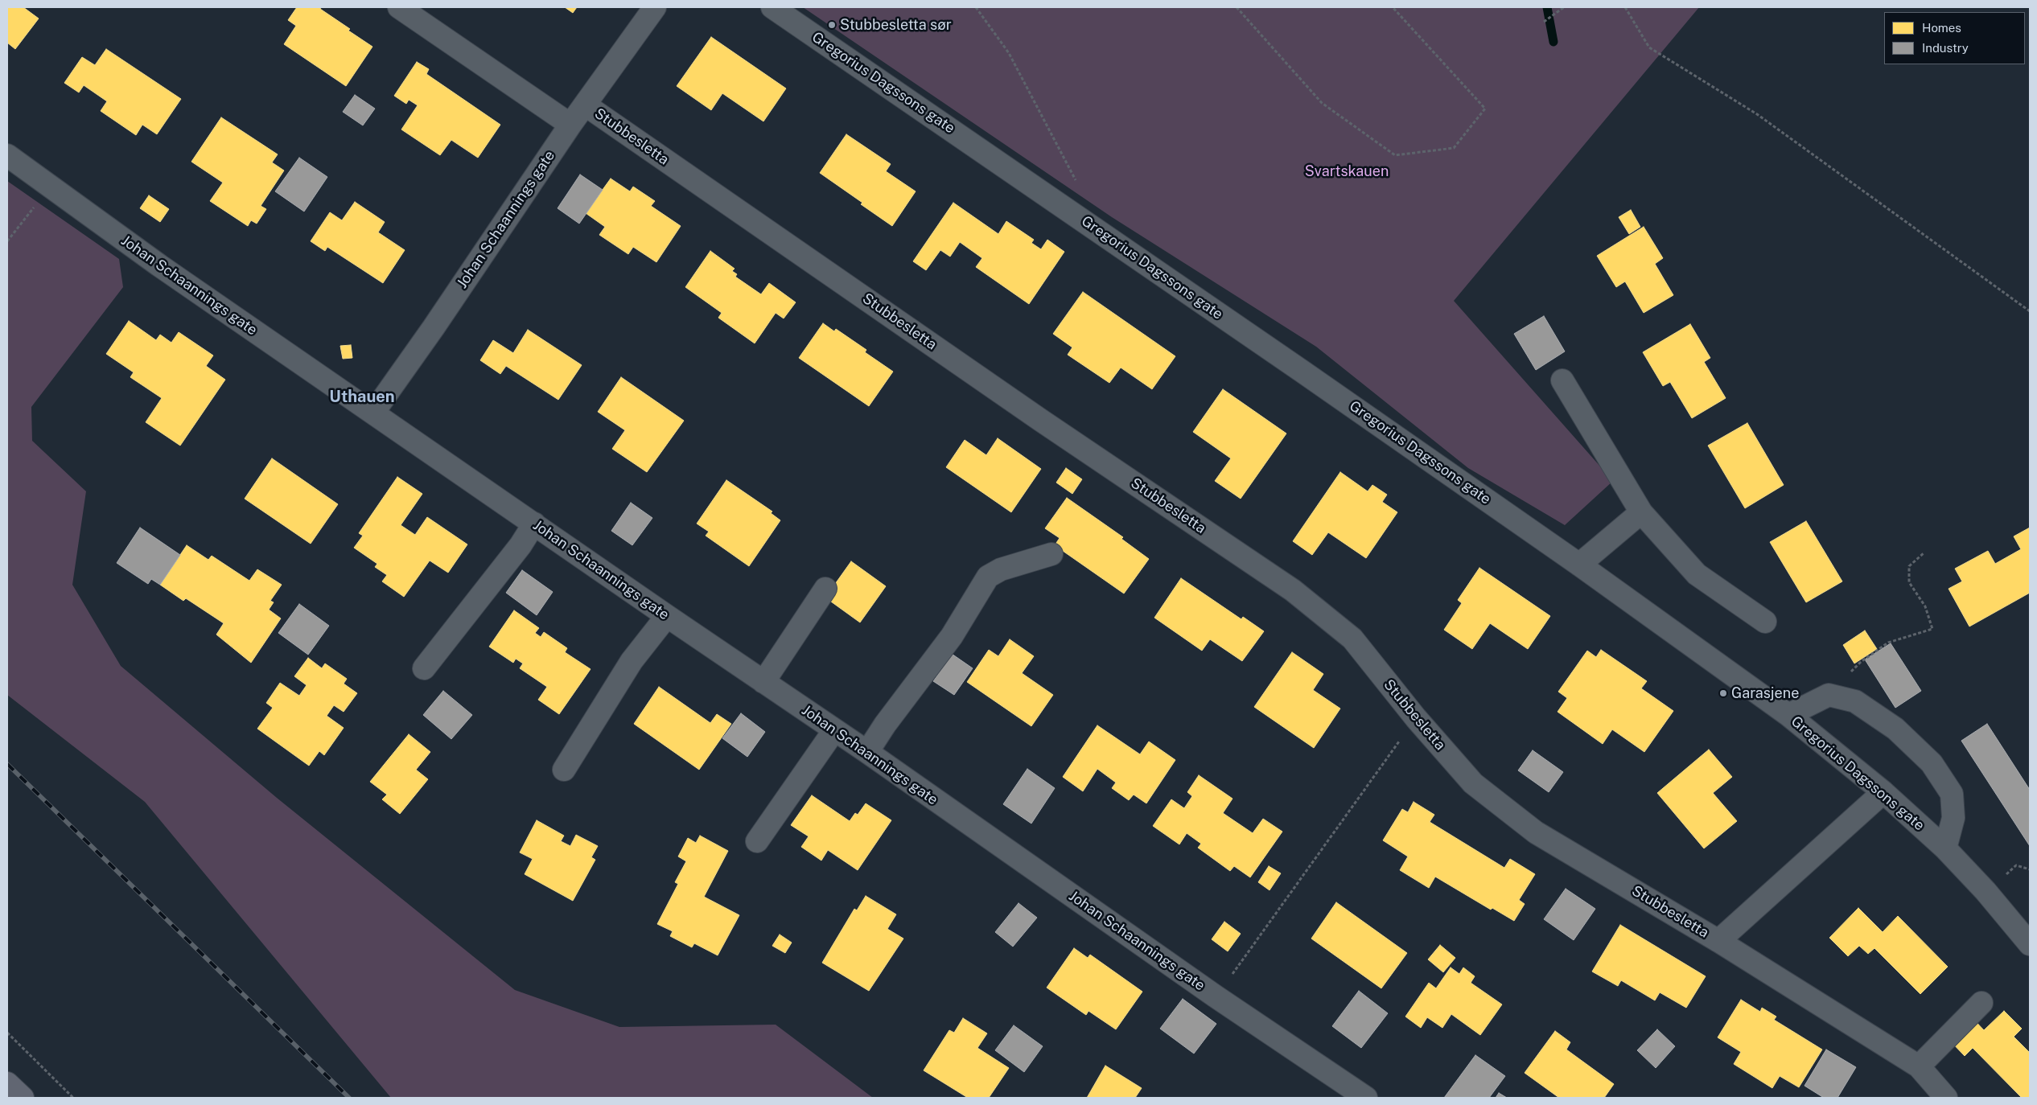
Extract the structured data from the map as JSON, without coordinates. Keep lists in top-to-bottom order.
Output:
{
  "streets": {
    "street": ["Gregorius Dagssons gate", "Stubbesletta", "Johan Schaannings gate"]
  },
  "crossings": [
    ["Gregorius Dagssons gate", "Stubbesletta"],
    ["Stubbesletta", "Johan Schaannings gate"]
  ],
  "districts": ["Uthauen"],
  "parks": ["Svartskauen"],
  "places": ["Stubbesletta sør", "Garasjene"],
  "legend": ["Homes", "Industry"]
}
